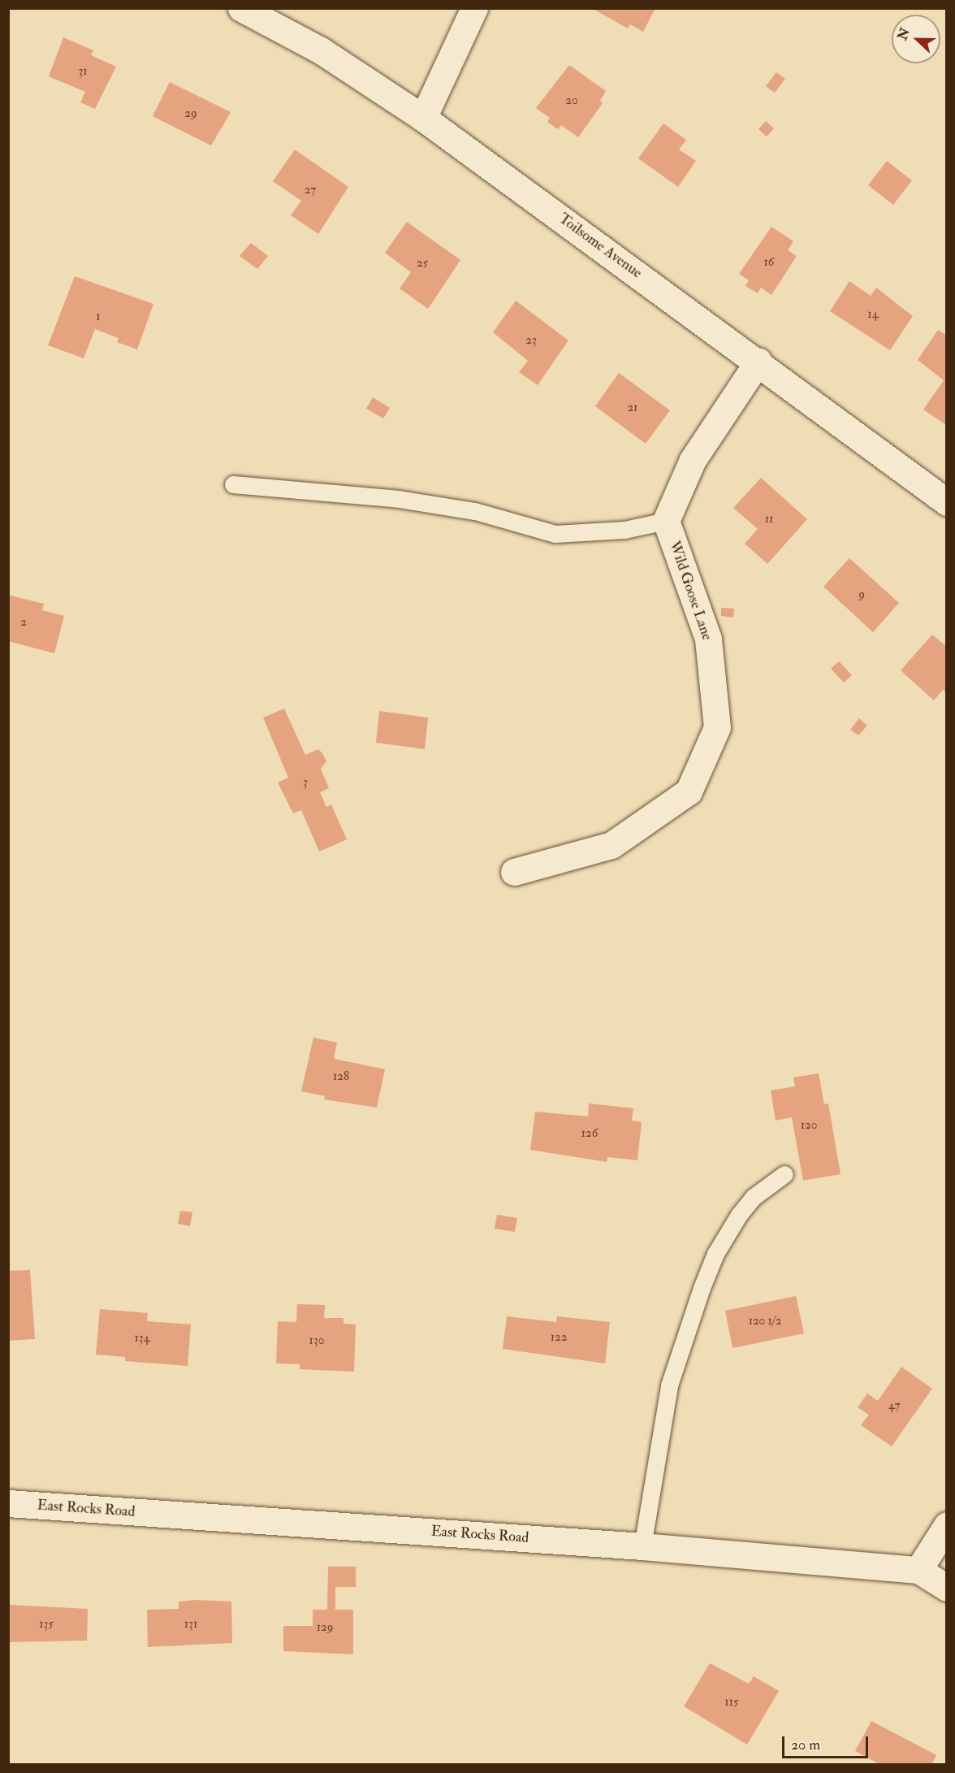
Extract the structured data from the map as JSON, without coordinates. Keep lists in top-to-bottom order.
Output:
{
  "streets": {
    "street": ["Toilsome Avenue", "Wild Goose Lane", "East Rocks Road"]
  },
  "house_numbers": [
    "31",
    "20",
    "29",
    "27",
    "16",
    "25",
    "14",
    "1",
    "23",
    "21",
    "11",
    "9",
    "2",
    "3",
    "128",
    "120",
    "126",
    "120 1/2",
    "122",
    "134",
    "130",
    "47",
    "135",
    "131",
    "129",
    "115"
  ],
  "scale_bar": "20 m",
  "north": "left"
}
